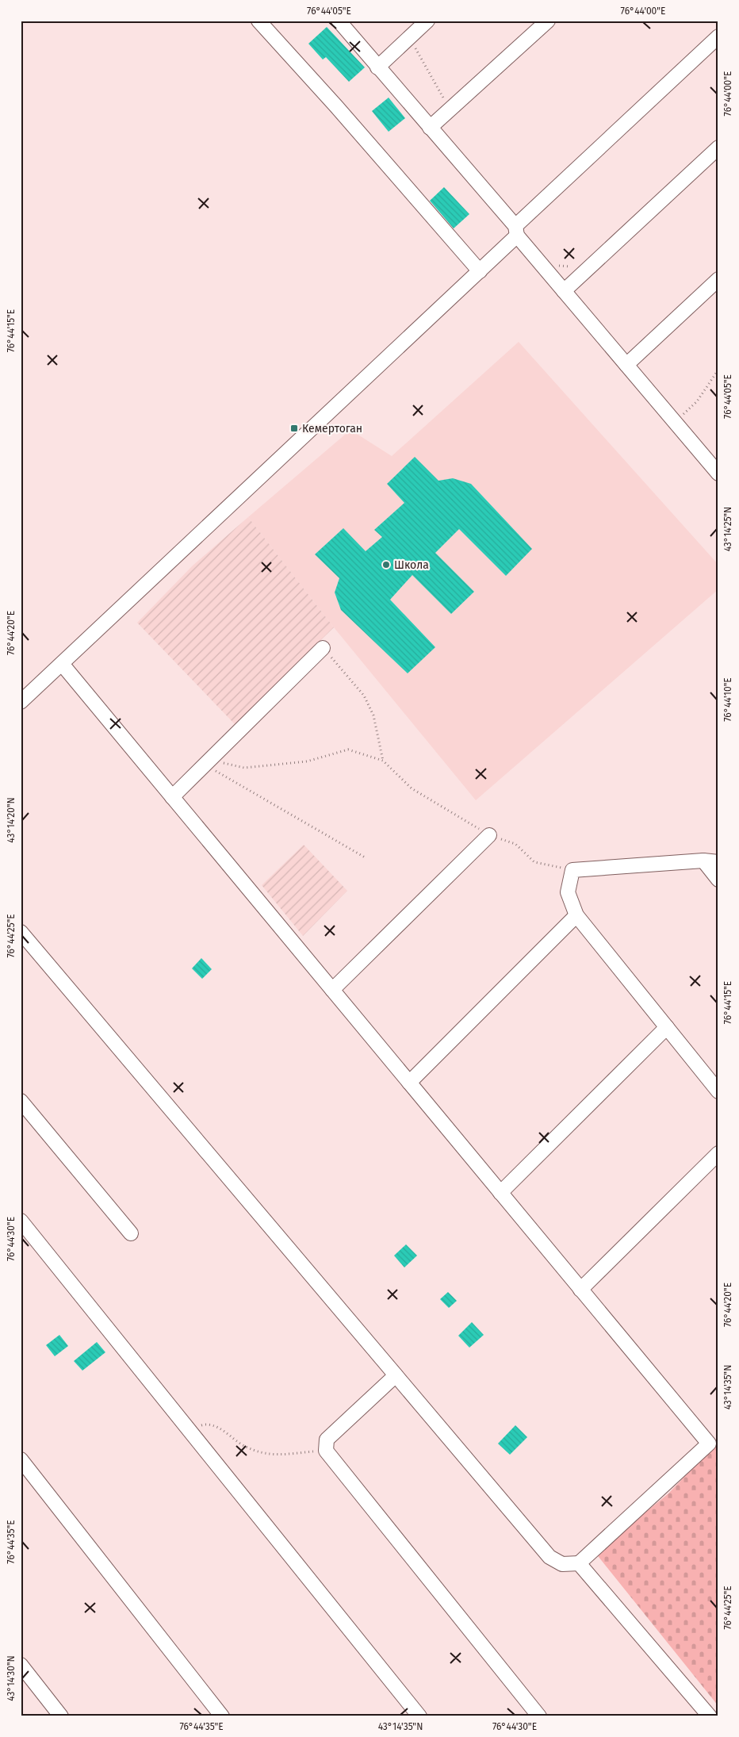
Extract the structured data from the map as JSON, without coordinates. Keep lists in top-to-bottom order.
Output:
{
  "places": {
    "transit": ["Кемертоган"],
    "other": ["Школа"]
  },
  "coordinates": [
    "76°44'05\"E",
    "76°44'00\"E",
    "76°44'15\"E",
    "43°14'25\"N",
    "76°44'20\"E",
    "76°44'10\"E",
    "43°14'20\"N",
    "76°44'25\"E",
    "76°44'30\"E",
    "43°14'35\"N",
    "76°44'35\"E",
    "43°14'30\"N"
  ]
}
